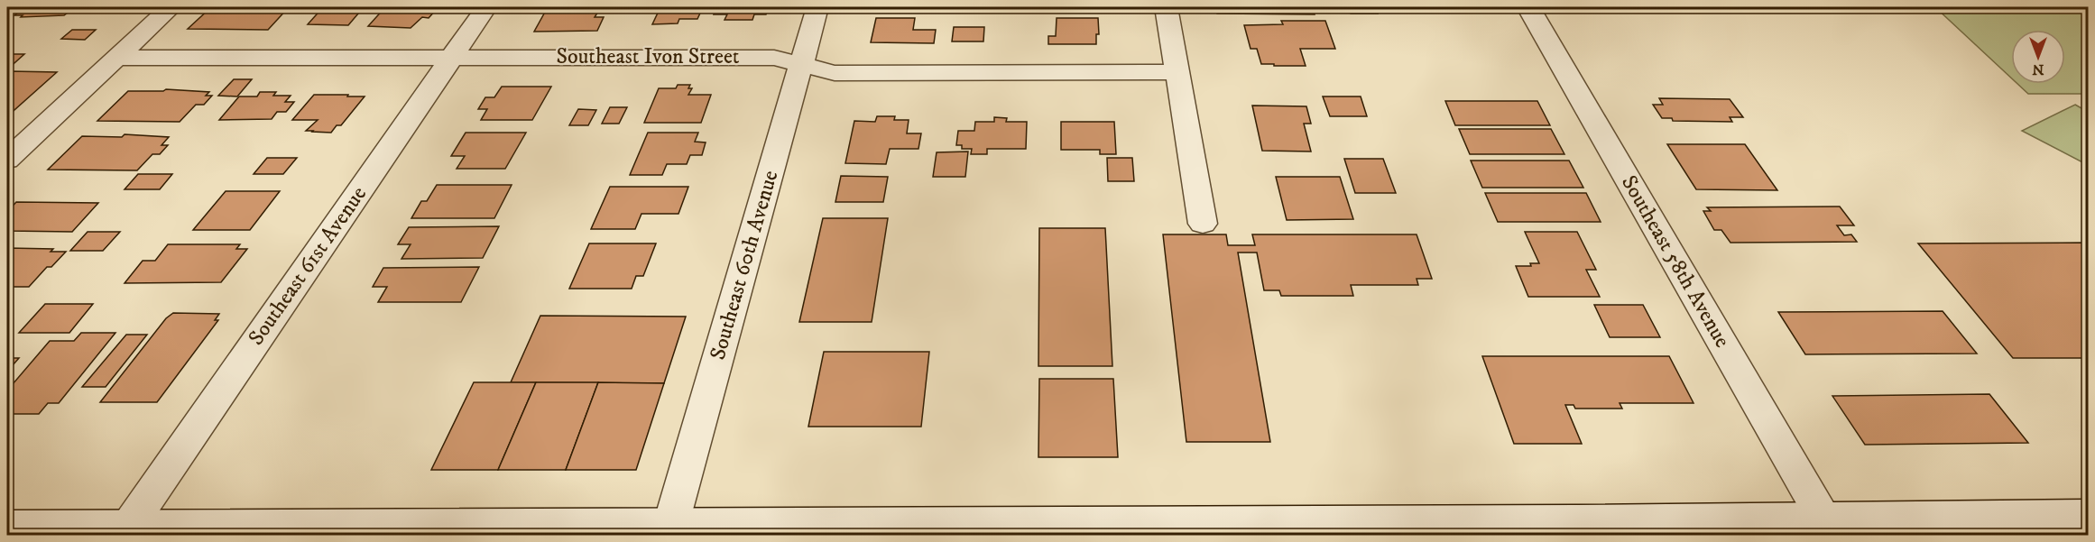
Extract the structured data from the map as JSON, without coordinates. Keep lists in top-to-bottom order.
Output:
{
  "streets": {
    "street": [
      "Southeast Ivon Street",
      "Southeast 58th Avenue",
      "Southeast 60th Avenue",
      "Southeast 61st Avenue"
    ]
  },
  "crossings": [
    ["Southeast Ivon Street", "Southeast 60th Avenue"],
    ["Southeast Ivon Street", "Southeast 61st Avenue"]
  ],
  "north": "bottom"
}
